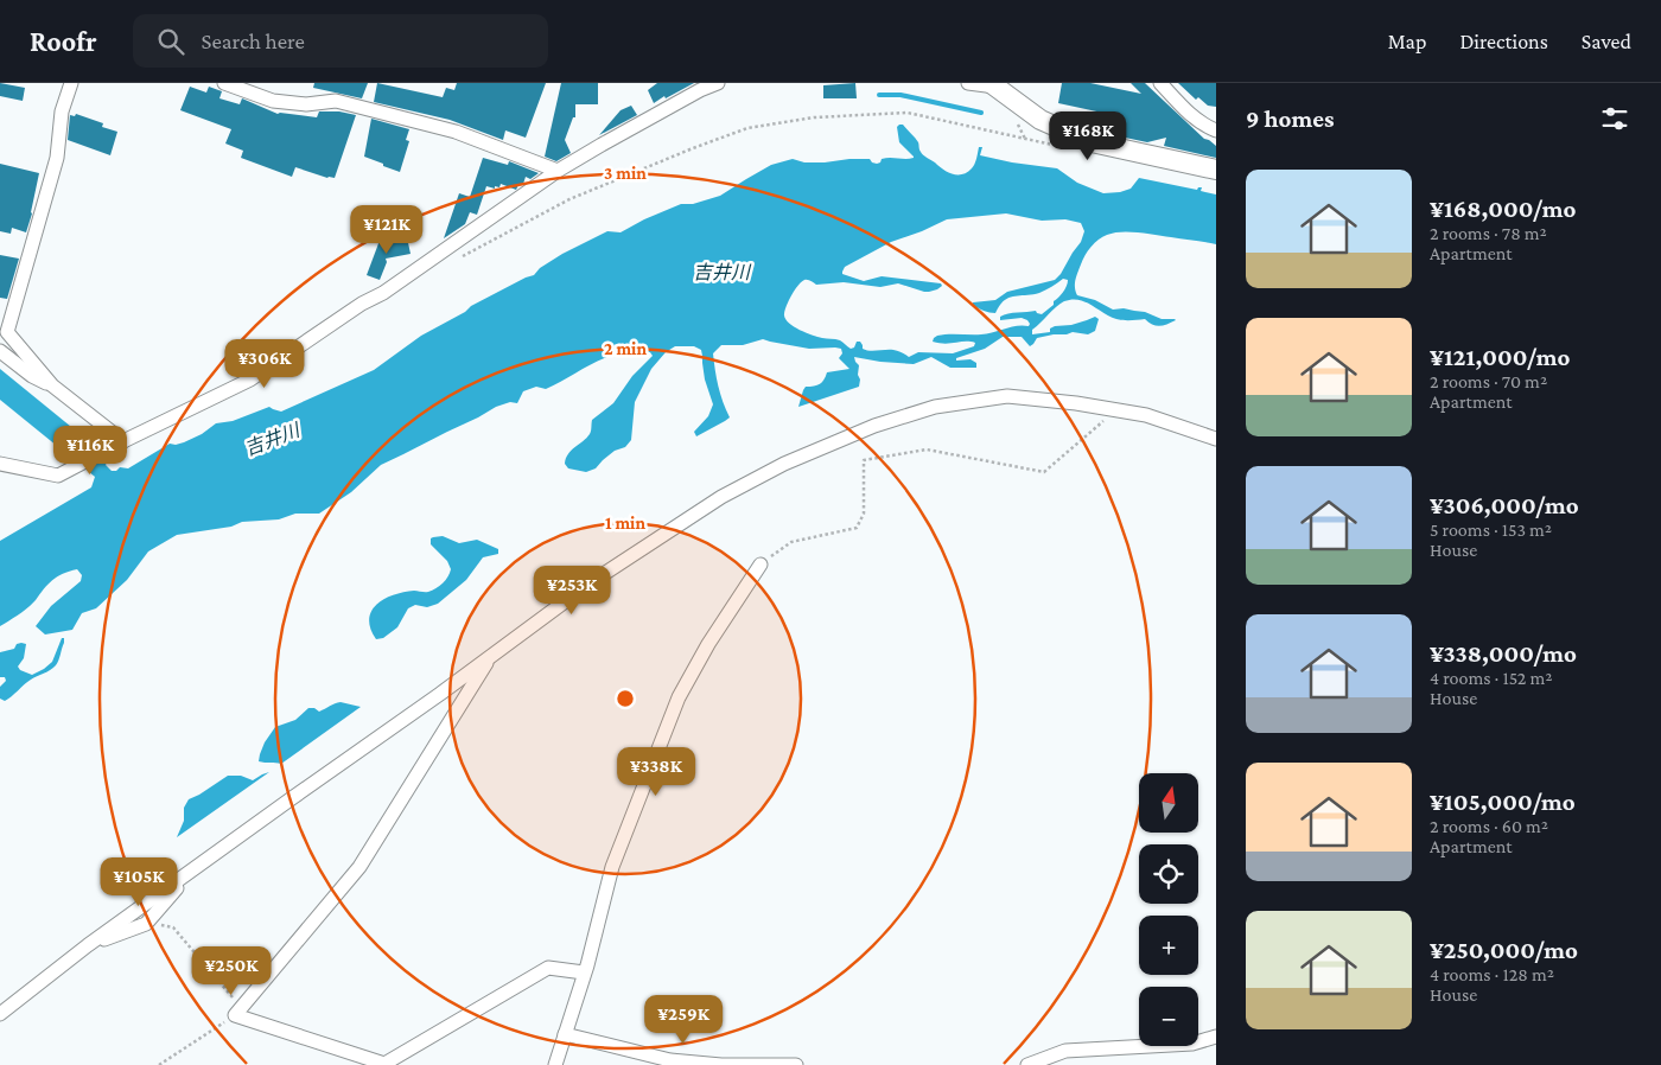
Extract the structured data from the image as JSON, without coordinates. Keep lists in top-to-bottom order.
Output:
{
  "water": ["吉井川"],
  "north": "top",
  "page": {
    "header": "Roofr",
    "search": "Search here",
    "nav": ["Map", "Directions", "Saved"],
    "heading": "9 homes",
    "price": [
      "¥168K",
      "¥121K",
      "¥306K",
      "¥116K",
      "¥253K",
      "¥338K",
      "¥105K",
      "¥250K",
      "¥259K"
    ],
    "list": [
      {
        "name": "¥168,000/mo",
        "note": "2 rooms · 78 m² · Apartment"
      },
      {
        "name": "¥121,000/mo",
        "note": "2 rooms · 70 m² · Apartment"
      },
      {
        "name": "¥306,000/mo",
        "note": "5 rooms · 153 m² · House"
      },
      {
        "name": "¥338,000/mo",
        "note": "4 rooms · 152 m² · House"
      },
      {
        "name": "¥105,000/mo",
        "note": "2 rooms · 60 m² · Apartment"
      },
      {
        "name": "¥250,000/mo",
        "note": "4 rooms · 128 m² · House"
      }
    ],
    "map_buttons": ["+", "−"]
  },
  "rings": ["3 min", "2 min", "1 min"]
}
